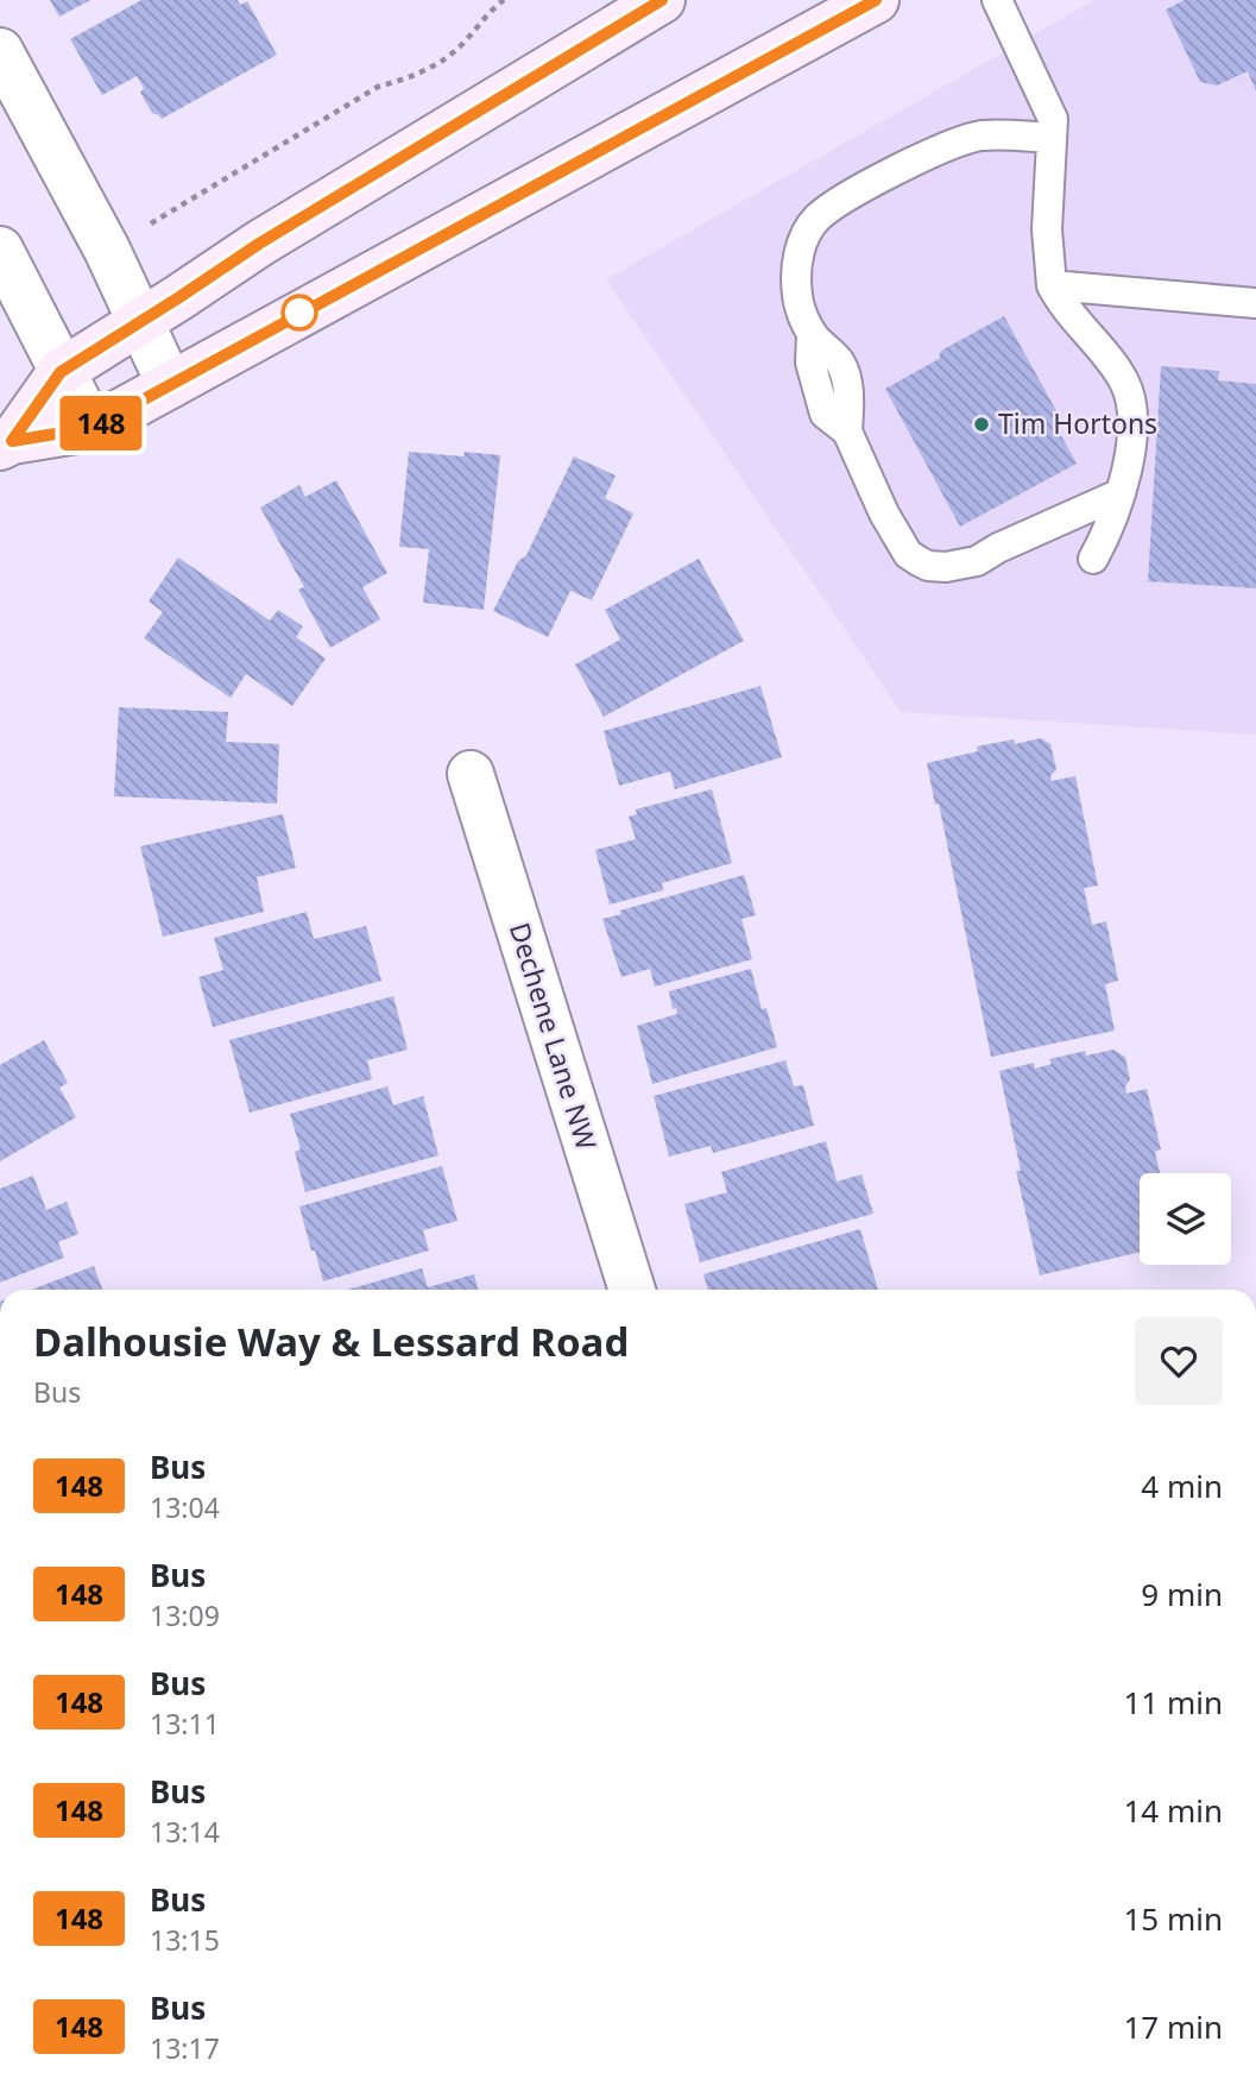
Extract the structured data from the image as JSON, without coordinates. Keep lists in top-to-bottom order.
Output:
{
  "streets": {
    "street": ["Dechene Lane NW"]
  },
  "places": ["Tim Hortons"],
  "lines": ["bus line 148"],
  "page": {
    "on_map": "148",
    "heading": ["Dalhousie Way & Lessard Road", "Bus"],
    "list": [
      {
        "mark": "148",
        "name": "Bus",
        "note": "13:04",
        "value": "4 min"
      },
      {
        "mark": "148",
        "name": "Bus",
        "note": "13:09",
        "value": "9 min"
      },
      {
        "mark": "148",
        "name": "Bus",
        "note": "13:11",
        "value": "11 min"
      },
      {
        "mark": "148",
        "name": "Bus",
        "note": "13:14",
        "value": "14 min"
      },
      {
        "mark": "148",
        "name": "Bus",
        "note": "13:15",
        "value": "15 min"
      },
      {
        "mark": "148",
        "name": "Bus",
        "note": "13:17",
        "value": "17 min"
      }
    ]
  }
}
